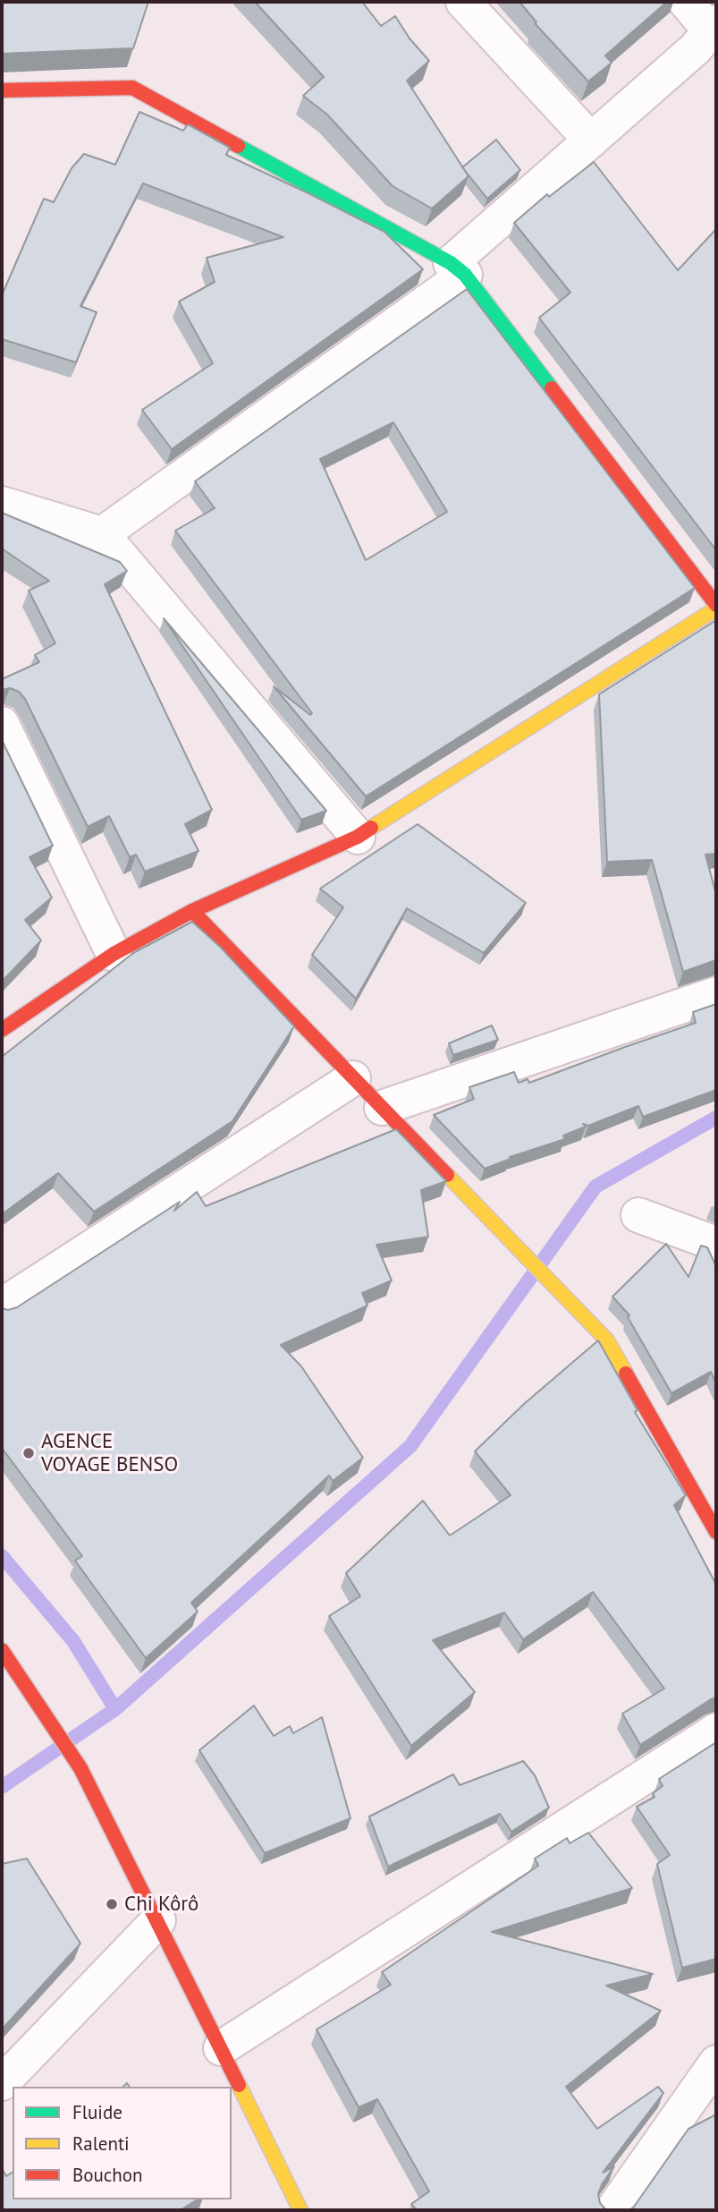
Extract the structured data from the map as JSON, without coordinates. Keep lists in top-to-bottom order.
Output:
{
  "places": ["AGENCE VOYAGE BENSO", "Chi Kôrô"],
  "legend": ["Fluide", "Ralenti", "Bouchon"]
}
